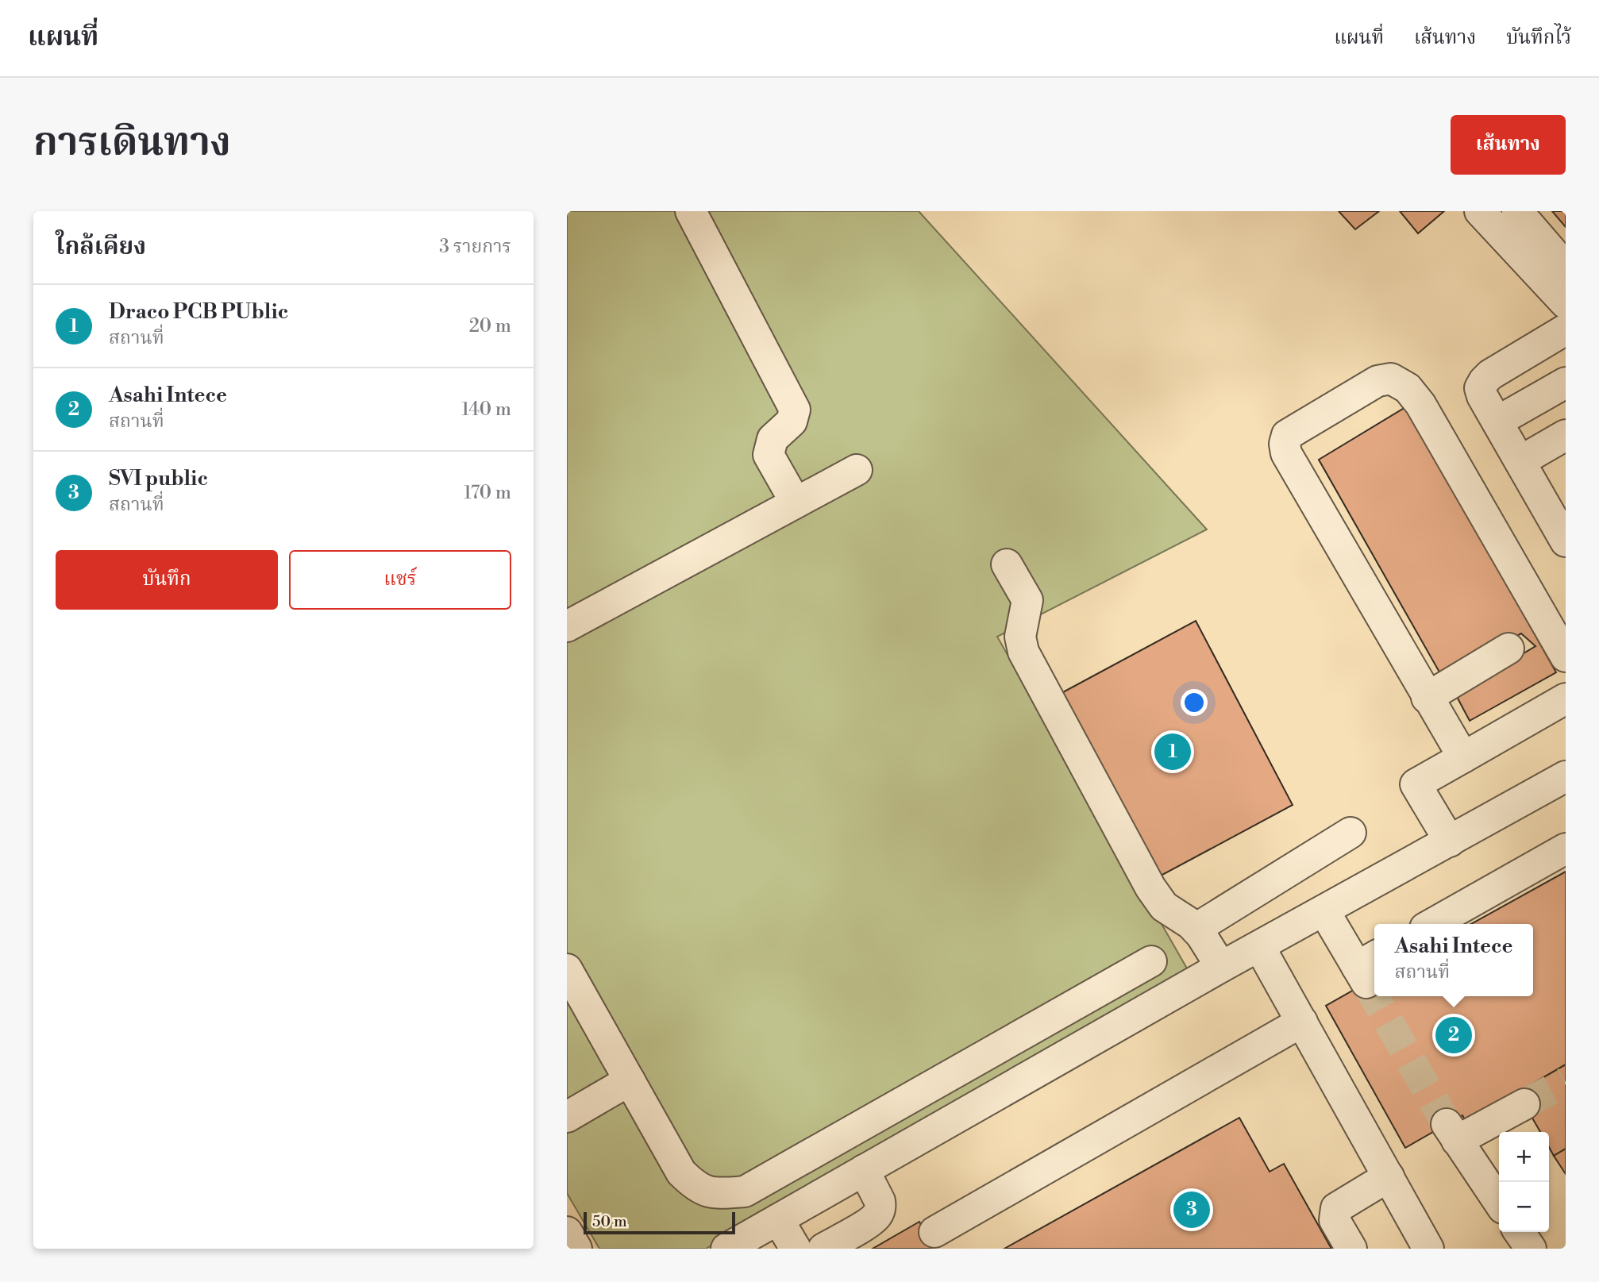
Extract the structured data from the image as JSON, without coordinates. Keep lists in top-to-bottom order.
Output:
{
  "scale_bar": "50 m",
  "page": {
    "header": "แผนที่",
    "nav": ["แผนที่", "เส้นทาง", "บันทึกไว้"],
    "title": "การเดินทาง",
    "buttons": [
      "เส้นทาง",
      ["บันทึก", "แชร์"]
    ],
    "heading": ["ใกล้เคียง", "3 รายการ"],
    "list": [
      {
        "mark": "1",
        "name": "Draco PCB PUblic",
        "note": "สถานที่",
        "value": "20 m"
      },
      {
        "mark": "2",
        "name": "Asahi Intece",
        "note": "สถานที่",
        "value": "140 m"
      },
      {
        "mark": "3",
        "name": "SVI public",
        "note": "สถานที่",
        "value": "170 m"
      }
    ],
    "pins": ["1", "2", "3"],
    "popup": ["Asahi Intece", "สถานที่"],
    "map_buttons": ["+", "−"],
    "scale": "50 m"
  }
}
